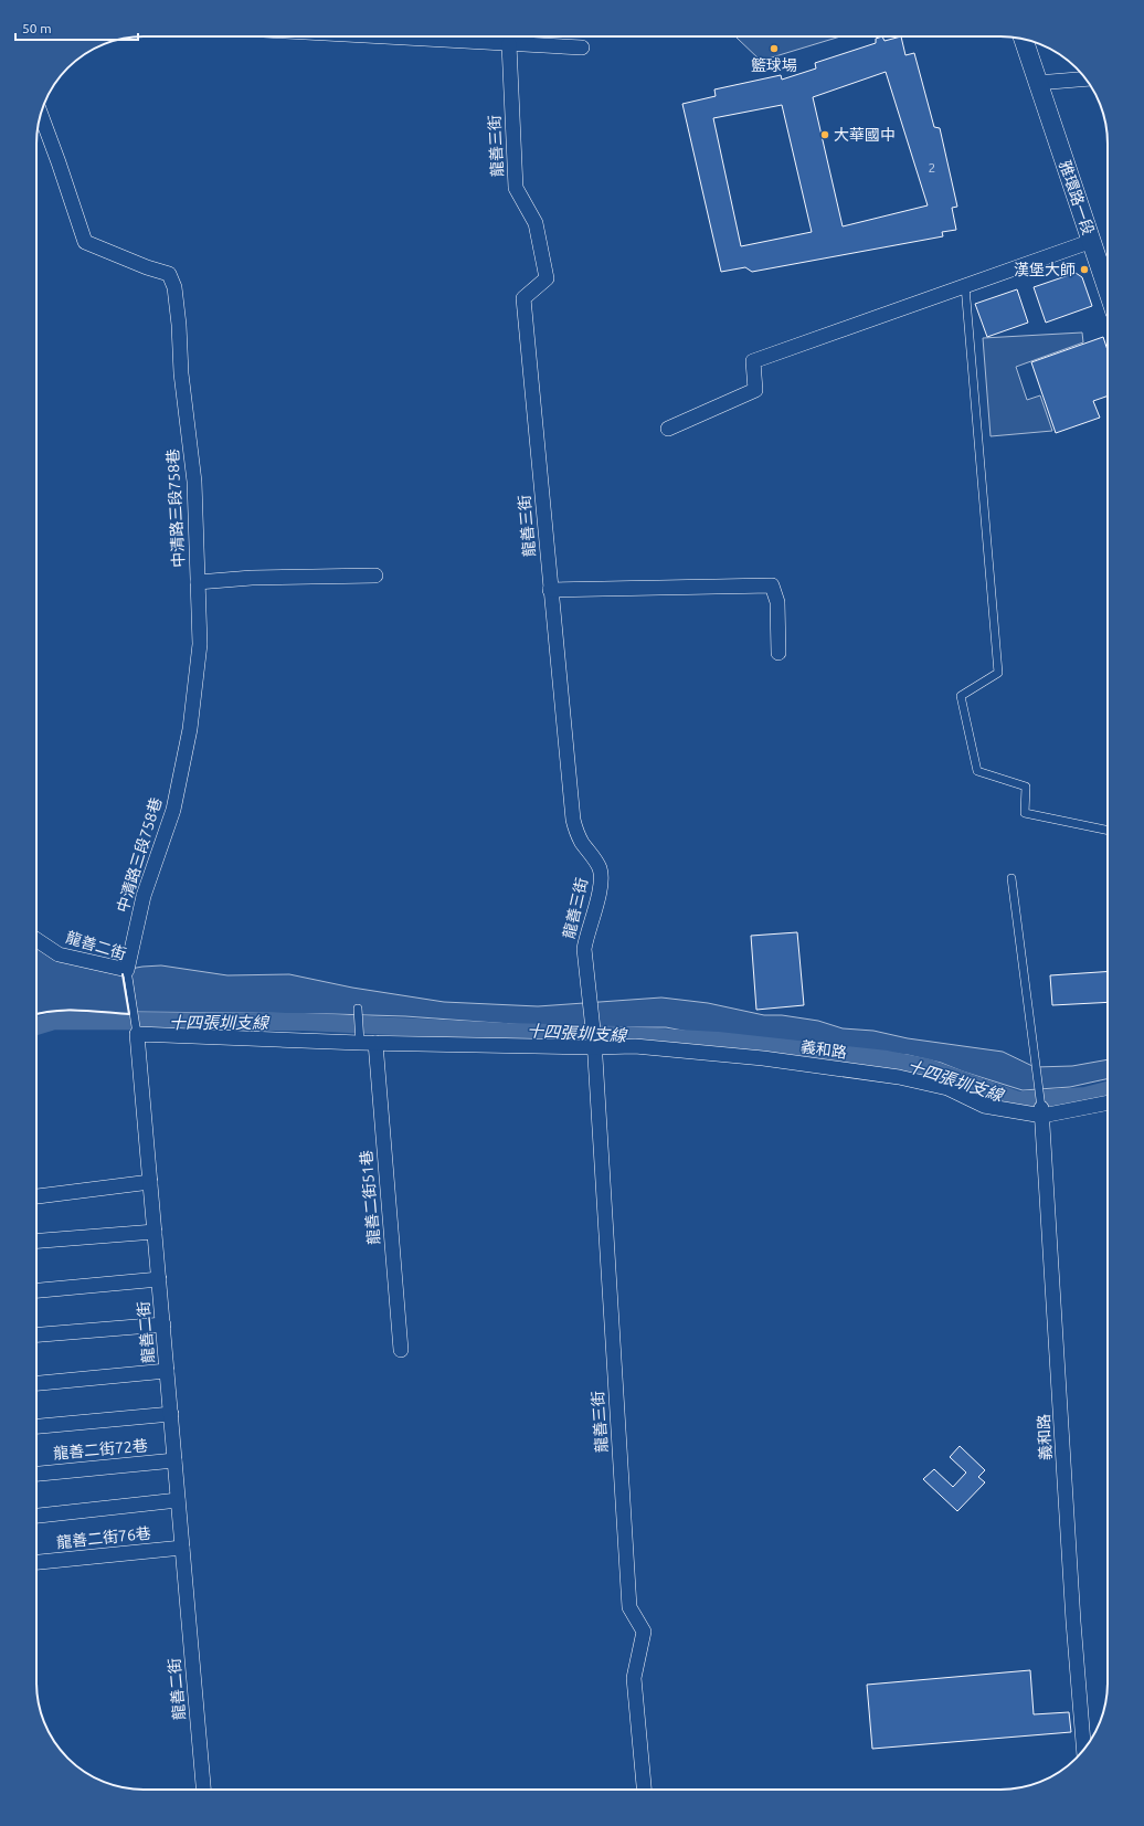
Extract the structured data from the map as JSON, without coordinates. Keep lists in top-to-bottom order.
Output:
{
  "streets": {
    "street": [
      "龍善三街",
      "雅環路一段",
      "中清路三段758巷",
      "龍善二街",
      "義和路",
      "龍善二街51巷",
      "龍善二街72巷",
      "龍善二街76巷"
    ]
  },
  "crossings": [
    ["龍善三街", "義和路"],
    ["中清路三段758巷", "龍善二街"],
    ["龍善二街", "龍善二街72巷"],
    ["龍善二街", "龍善二街76巷"]
  ],
  "water": ["十四張圳支線"],
  "places": ["籃球場", "大華國中", "漢堡大師"],
  "house_numbers": ["2"],
  "scale_bar": "50 m"
}
